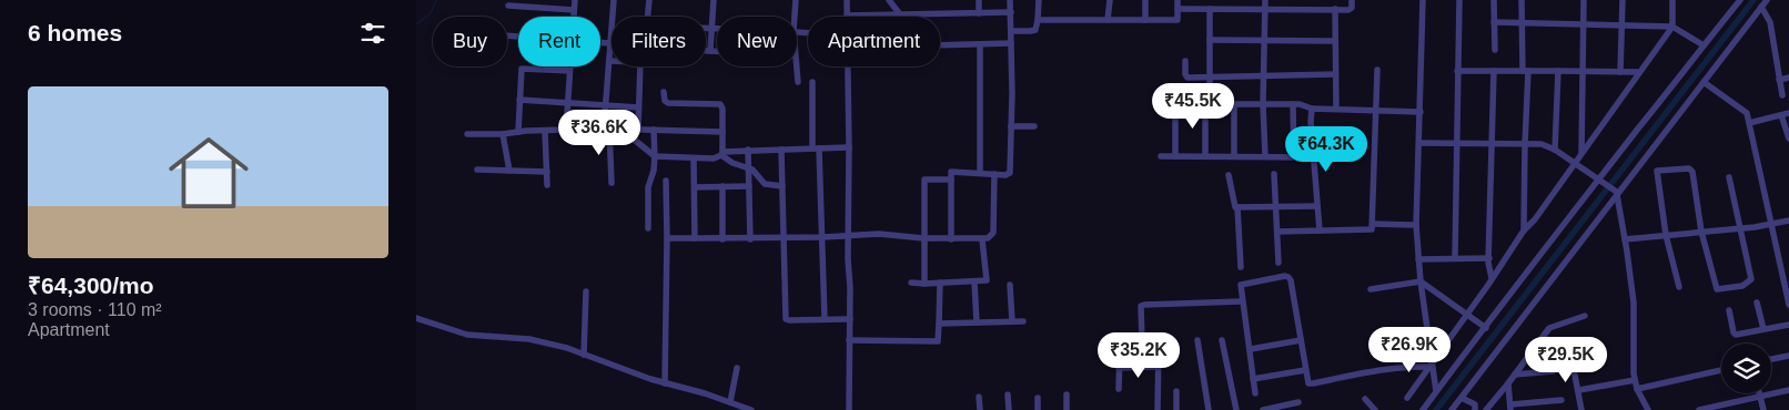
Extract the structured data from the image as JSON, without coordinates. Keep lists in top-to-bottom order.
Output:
{
  "page": {
    "heading": "6 homes",
    "chip": [
      "Buy",
      "Rent",
      "Filters",
      "New",
      "Apartment"
    ],
    "list": [
      {
        "name": "₹64,300/mo",
        "note": "3 rooms · 110 m² · Apartment"
      }
    ],
    "price": [
      "₹45.5K",
      "₹36.6K",
      "₹64.3K",
      "₹26.9K",
      "₹35.2K",
      "₹29.5K"
    ]
  }
}
